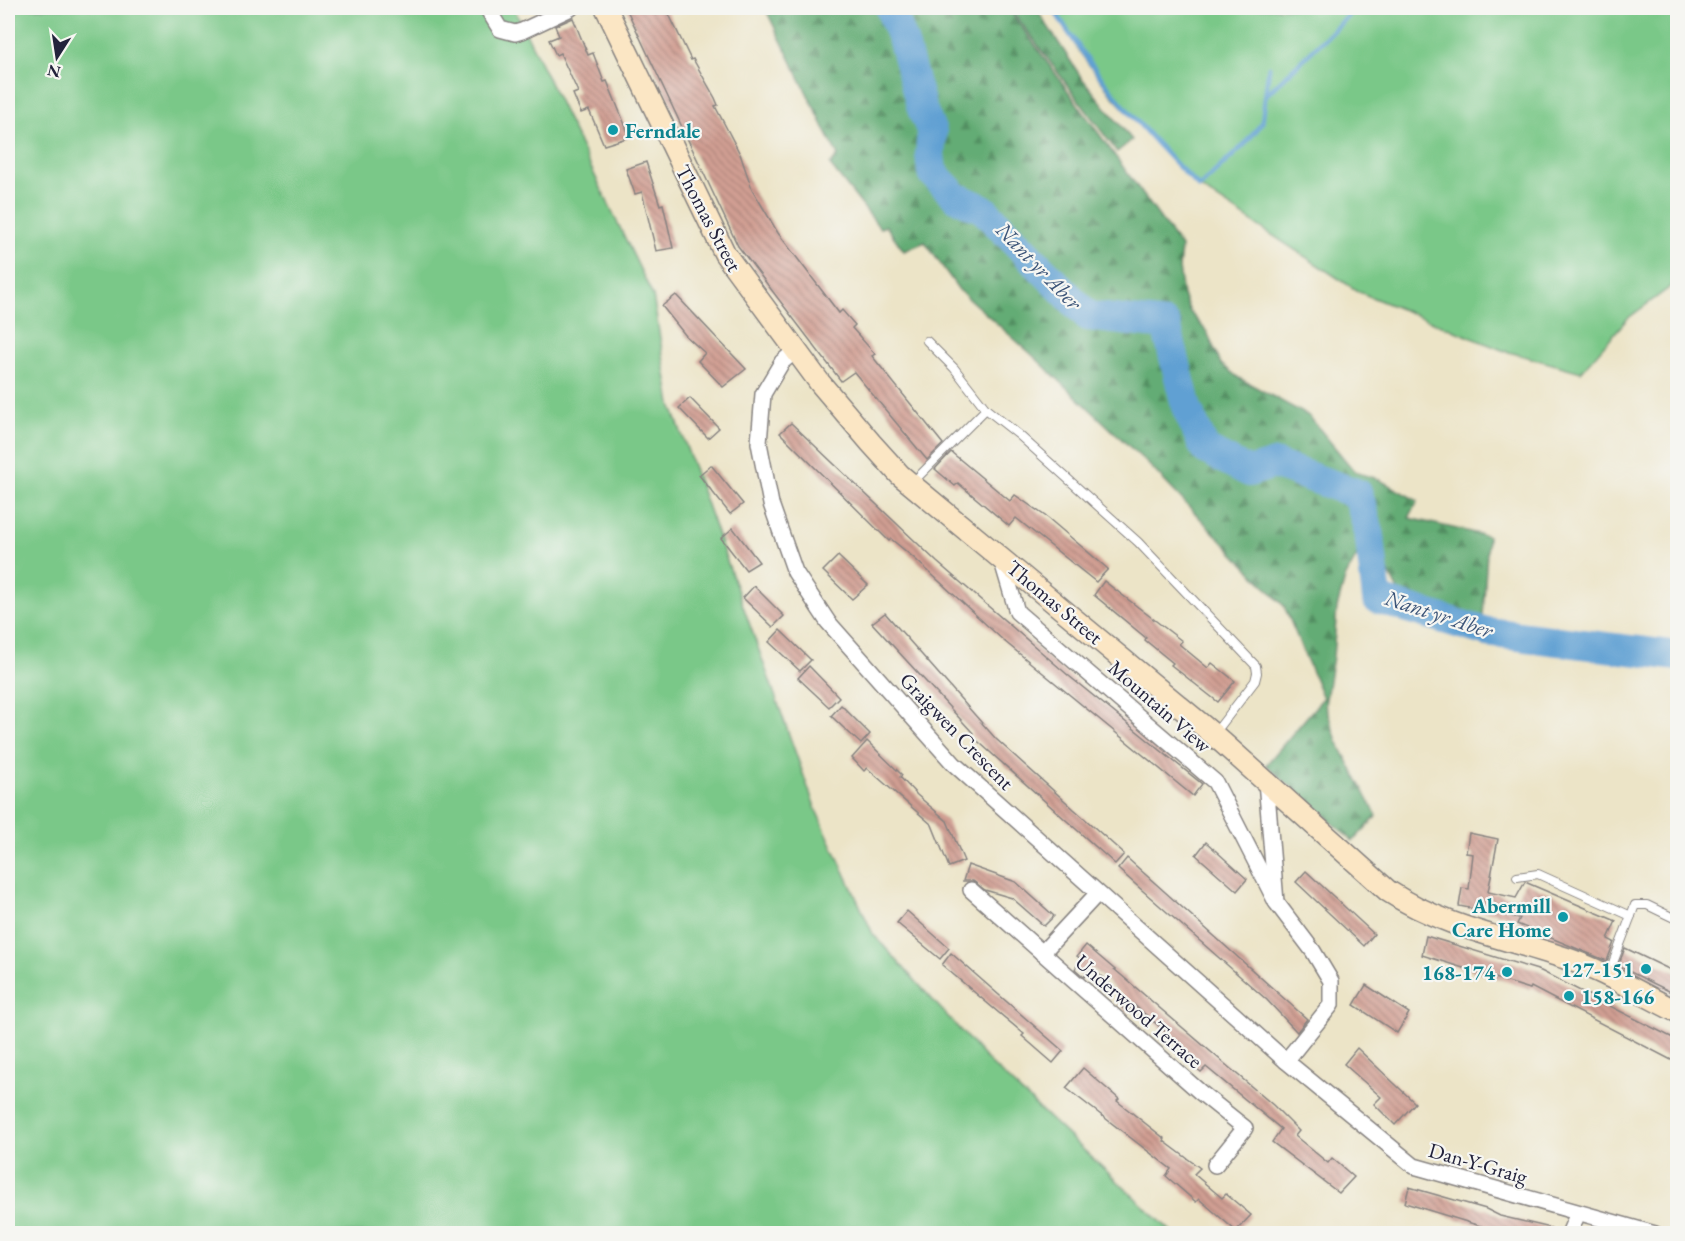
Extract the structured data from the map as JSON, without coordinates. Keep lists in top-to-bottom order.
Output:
{
  "streets": {
    "main road": ["Thomas Street"],
    "street": [
      "Mountain View",
      "Graigwen Crescent",
      "Underwood Terrace",
      "Dan-Y-Graig"
    ]
  },
  "crossings": [
    ["Thomas Street", "Mountain View"],
    ["Thomas Street", "Graigwen Crescent"],
    ["Mountain View", "Graigwen Crescent"],
    ["Mountain View", "Dan-Y-Graig"],
    ["Graigwen Crescent", "Dan-Y-Graig"]
  ],
  "water": ["Nant yr Aber"],
  "places": [
    "Ferndale",
    "Abermill Care Home",
    "127-151",
    "168-174",
    "158-166"
  ],
  "north": "bottom"
}
